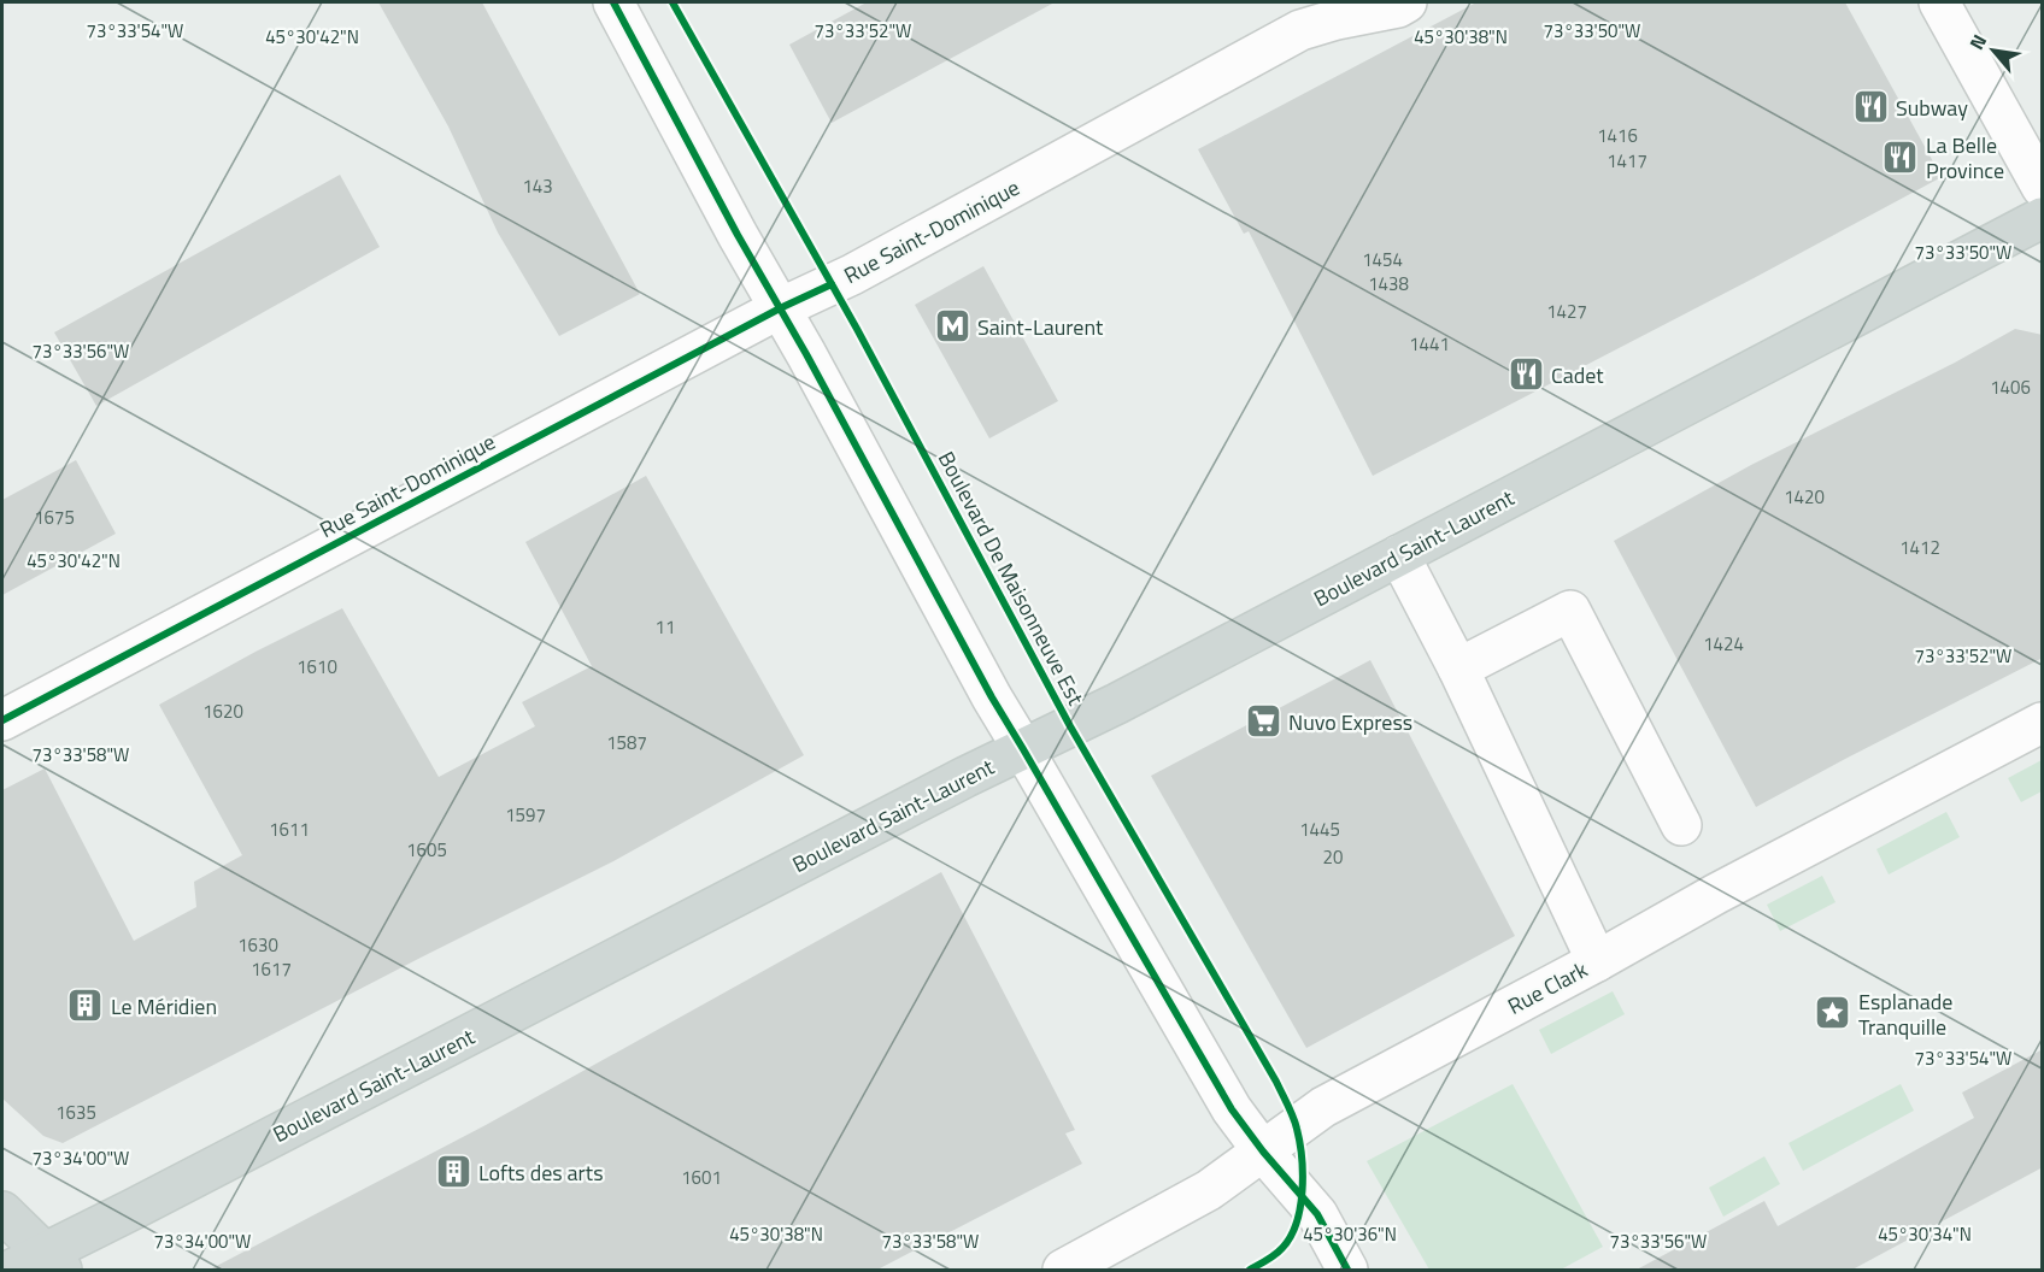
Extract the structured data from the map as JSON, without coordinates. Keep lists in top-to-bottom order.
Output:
{
  "streets": {
    "main road": ["Boulevard Saint-Laurent"],
    "street": ["Rue Saint-Dominique", "Rue Clark"],
    "cycle path": ["Boulevard De Maisonneuve Est"]
  },
  "places": {
    "restaurant": ["Subway", "La Belle Province", "Cadet"],
    "metro station": ["Saint-Laurent"],
    "supermarket": ["Nuvo Express"],
    "building": ["Le Méridien", "Lofts des arts"],
    "place": ["Esplanade Tranquille"]
  },
  "house_numbers": [
    "1416",
    "1417",
    "143",
    "1454",
    "1438",
    "1427",
    "1441",
    "1406",
    "1420",
    "1675",
    "1412",
    "11",
    "1424",
    "1610",
    "1620",
    "1587",
    "1597",
    "1611",
    "1445",
    "1605",
    "20",
    "1630",
    "1617",
    "1635",
    "1601"
  ],
  "north": "top left",
  "coordinates": [
    "73°33'54\"W",
    "73°33'52\"W",
    "73°33'50\"W",
    "45°30'42\"N",
    "45°30'38\"N",
    "73°33'56\"W",
    "73°33'58\"W",
    "73°34'00\"W",
    "45°30'36\"N",
    "45°30'34\"N"
  ]
}
